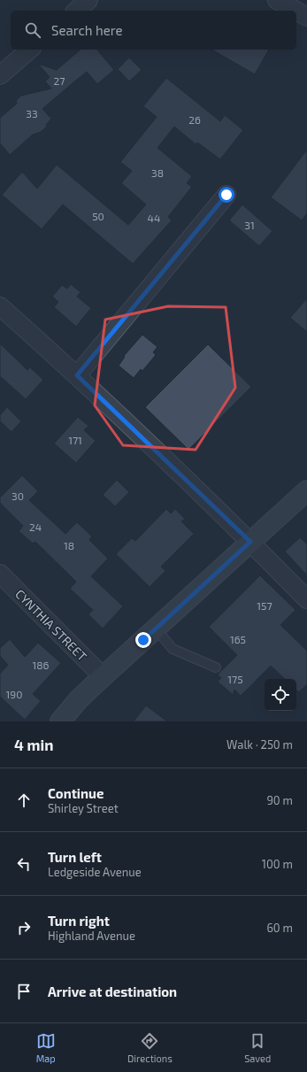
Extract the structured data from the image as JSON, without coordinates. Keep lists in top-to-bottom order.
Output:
{
  "streets": {
    "street": ["CYNTHIA STREET"]
  },
  "house_numbers": [
    "27",
    "33",
    "26",
    "38",
    "50",
    "44",
    "31",
    "171",
    "30",
    "24",
    "18",
    "157",
    "165",
    "186",
    "175",
    "190"
  ],
  "page": {
    "search": "Search here",
    "heading": ["4 min", "Walk · 250 m"],
    "list": [
      ["Continue", "Shirley Street", "90 m"],
      ["Turn left", "Ledgeside Avenue", "100 m"],
      ["Turn right", "Highland Avenue", "60 m"],
      "Arrive at destination"
    ],
    "nav": ["Map", "Directions", "Saved"]
  }
}
